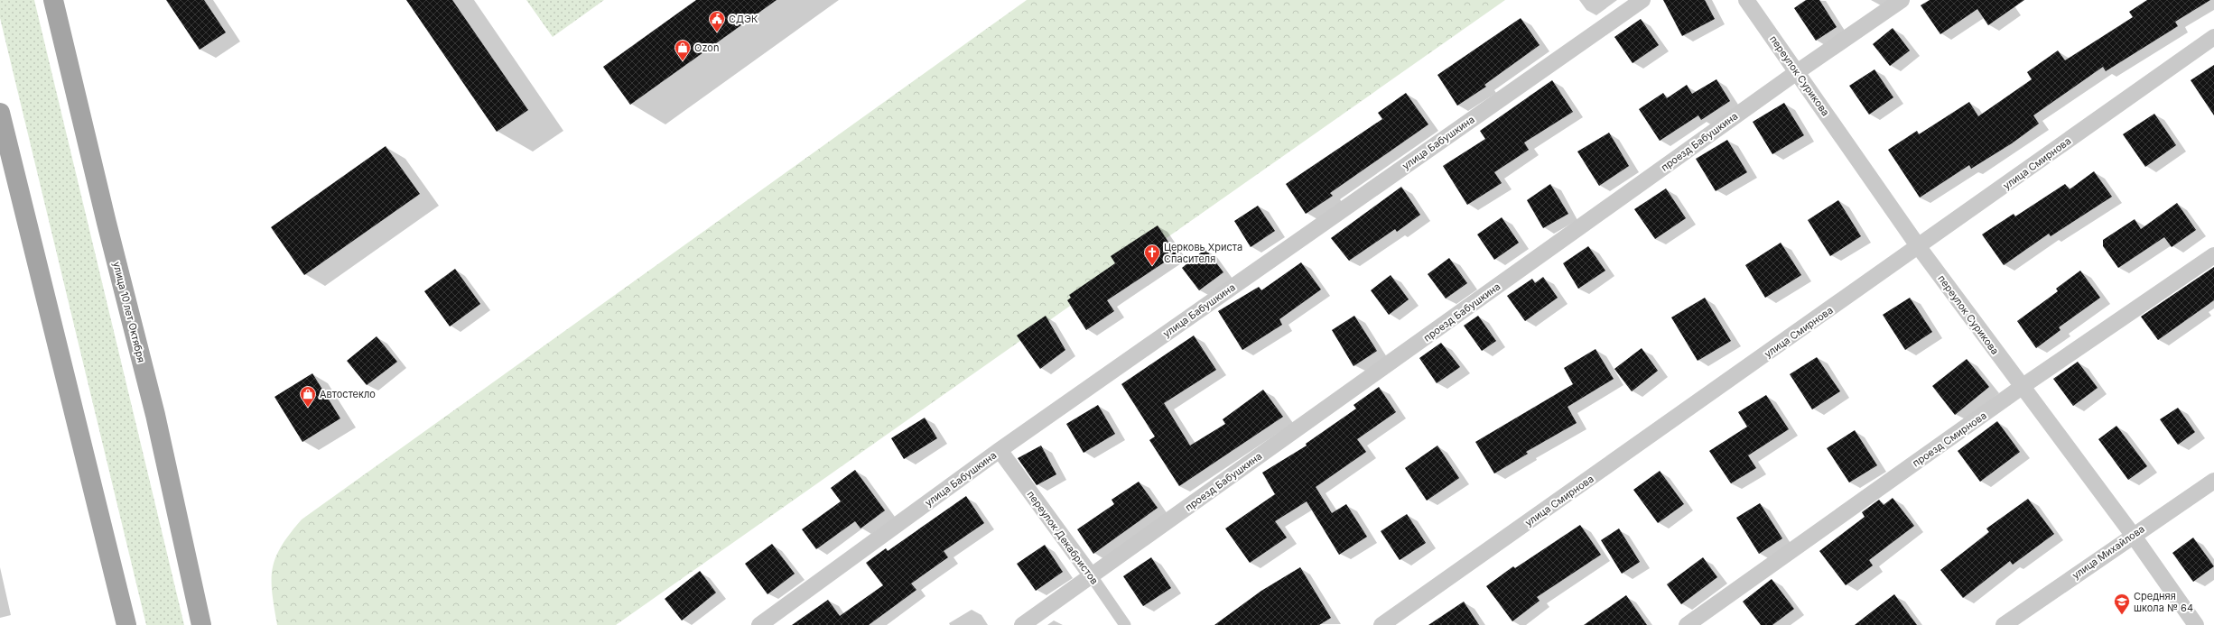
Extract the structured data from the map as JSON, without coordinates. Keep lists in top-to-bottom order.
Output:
{
  "streets": {
    "main road": ["улица 10 лет Октября"],
    "street": [
      "переулок Сурикова",
      "проезд Бабушкина",
      "улица Бабушкина",
      "улица Смирнова",
      "проезд Смирнова",
      "переулок Декабристов",
      "улица Михайлова"
    ]
  },
  "crossings": [
    ["переулок Сурикова", "проезд Бабушкина"],
    ["переулок Сурикова", "улица Смирнова"],
    ["переулок Сурикова", "проезд Смирнова"],
    ["переулок Сурикова", "улица Михайлова"],
    ["проезд Бабушкина", "переулок Декабристов"],
    ["улица Бабушкина", "переулок Декабристов"]
  ],
  "places": {
    "public building": ["СДЭК"],
    "shop": ["Ozon", "Автостекло"],
    "church": ["Церковь Христа Спасителя"],
    "school or university": ["Средняя школа № 64"]
  }
}
